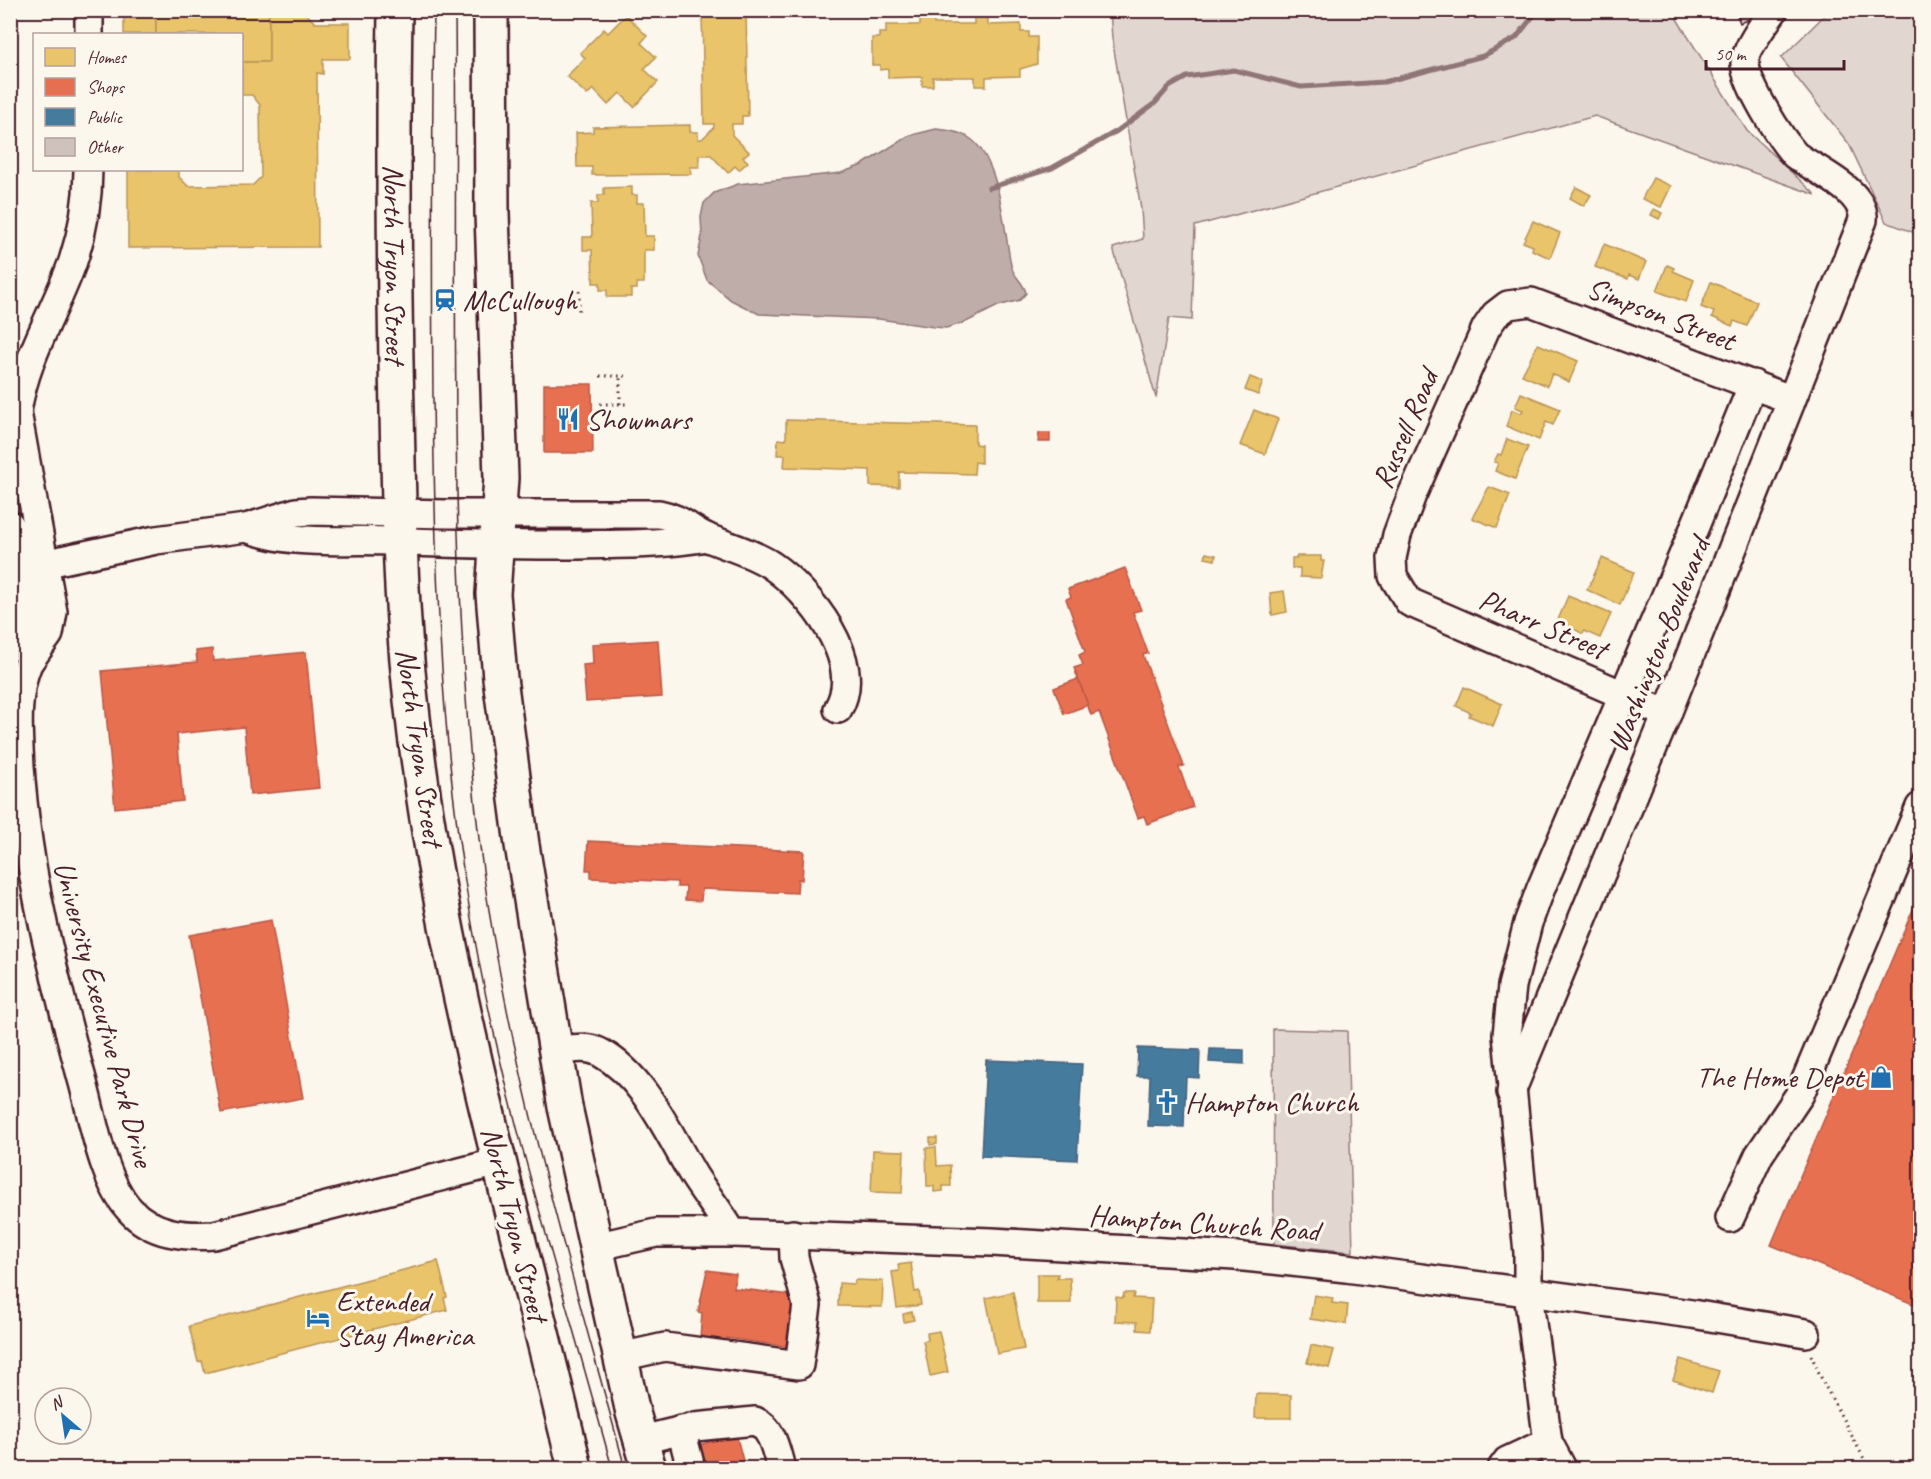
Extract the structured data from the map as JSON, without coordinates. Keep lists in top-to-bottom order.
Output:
{
  "streets": {
    "main road": ["North Tryon Street"],
    "street": [
      "Simpson Street",
      "Russell Road",
      "Pharr Street",
      "Washington Boulevard",
      "University Executive Park Drive",
      "Hampton Church Road"
    ]
  },
  "crossings": [
    ["North Tryon Street", "University Executive Park Drive"],
    ["Simpson Street", "Russell Road"],
    ["Simpson Street", "Washington Boulevard"],
    ["Russell Road", "Pharr Street"],
    ["Pharr Street", "Washington Boulevard"],
    ["Washington Boulevard", "Hampton Church Road"]
  ],
  "places": {
    "station": ["McCullough"],
    "restaurant": ["Showmars"],
    "shop": ["The Home Depot"],
    "church": ["Hampton Church"],
    "hotel": ["Extended Stay America"]
  },
  "legend": [
    "Homes",
    "Shops",
    "Public",
    "Other"
  ],
  "scale_bar": "50 m",
  "north": "top left"
}
